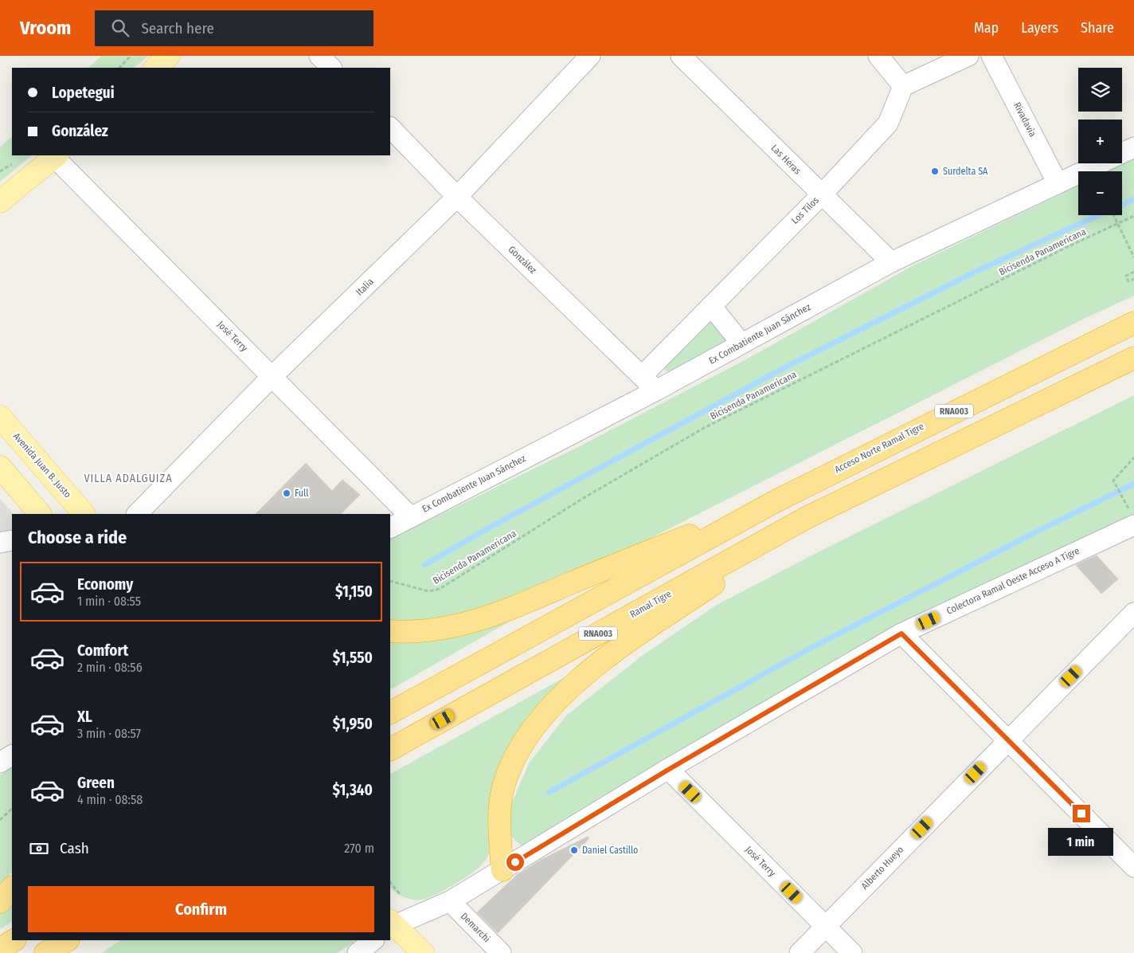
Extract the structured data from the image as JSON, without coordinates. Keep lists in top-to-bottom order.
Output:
{
  "streets": {
    "highway": ["RNA003", "Acceso Norte Ramal Tigre", "Ramal Tigre"],
    "main road": ["Avenida Juan B. Justo"],
    "street": [
      "Rivadavia",
      "Las Heras",
      "Los Tilos",
      "González",
      "Italia",
      "Ex Combatiente Juan Sánchez",
      "José Terry",
      "Colectora Ramal Oeste Acceso A Tigre",
      "Alberto Hueyo",
      "Demarchi"
    ],
    "path": ["Bicisenda Panamericana"]
  },
  "crossings": [
    ["Rivadavia", "Ex Combatiente Juan Sánchez"],
    ["Las Heras", "Los Tilos"],
    ["Las Heras", "Ex Combatiente Juan Sánchez"],
    ["Los Tilos", "González"],
    ["González", "Italia"],
    ["González", "Ex Combatiente Juan Sánchez"],
    ["Italia", "José Terry"],
    ["Ex Combatiente Juan Sánchez", "José Terry"],
    ["José Terry", "Colectora Ramal Oeste Acceso A Tigre"],
    ["José Terry", "Alberto Hueyo"],
    ["RNA003", "Acceso Norte Ramal Tigre"],
    ["RNA003", "Ramal Tigre"],
    ["Colectora Ramal Oeste Acceso A Tigre", "Demarchi"]
  ],
  "districts": ["VILLA ADALGUIZA"],
  "places": ["Surdelta SA", "Full", "Daniel Castillo"],
  "page": {
    "header": "Vroom",
    "search": "Search here",
    "nav": ["Map", "Layers", "Share"],
    "map_buttons": ["+", "−"],
    "banner": ["Lopetegui", "González"],
    "heading": "Choose a ride",
    "list": [
      {
        "name": "Economy",
        "note": "1 min · 08:55",
        "value": "$1,150"
      },
      {
        "name": "Comfort",
        "note": "2 min · 08:56",
        "value": "$1,550"
      },
      {
        "name": "XL",
        "note": "3 min · 08:57",
        "value": "$1,950"
      },
      {
        "name": "Green",
        "note": "4 min · 08:58",
        "value": "$1,340"
      }
    ],
    "pay": ["Cash", "270 m"],
    "bubble": "1 min",
    "buttons": "Confirm"
  }
}
